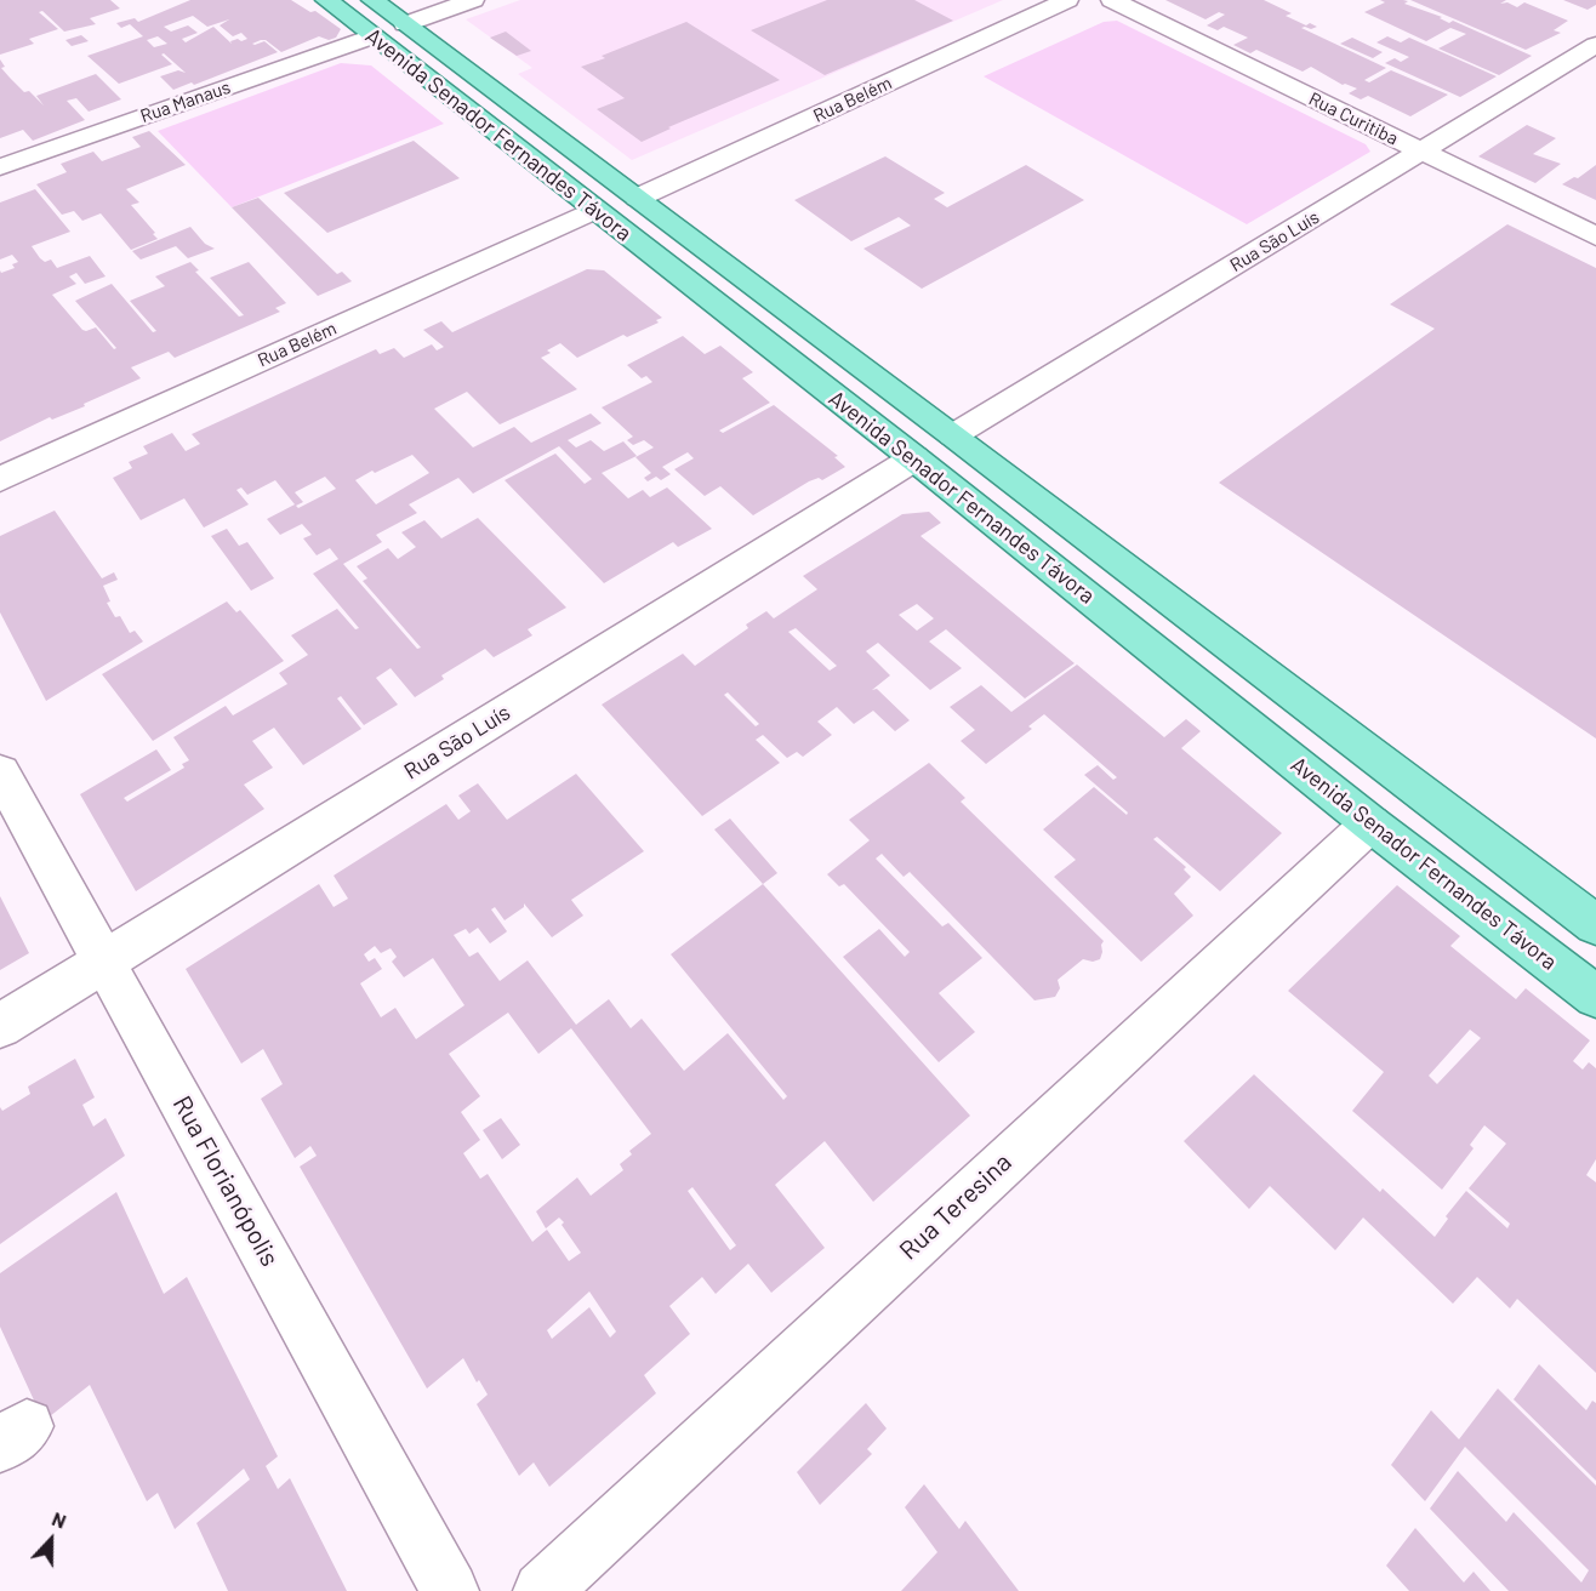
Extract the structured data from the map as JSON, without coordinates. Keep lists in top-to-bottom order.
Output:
{
  "streets": {
    "main road": ["Avenida Senador Fernandes Távora"],
    "street": [
      "Rua Belém",
      "Rua Manaus",
      "Rua Curitiba",
      "Rua São Luís",
      "Rua Florianópolis",
      "Rua Teresina"
    ]
  },
  "crossings": [
    ["Rua Belém", "Avenida Senador Fernandes Távora"],
    ["Rua Manaus", "Avenida Senador Fernandes Távora"],
    ["Rua Curitiba", "Rua São Luís"],
    ["Avenida Senador Fernandes Távora", "Rua São Luís"],
    ["Avenida Senador Fernandes Távora", "Rua Teresina"],
    ["Rua São Luís", "Rua Florianópolis"]
  ],
  "north": "top"
}
